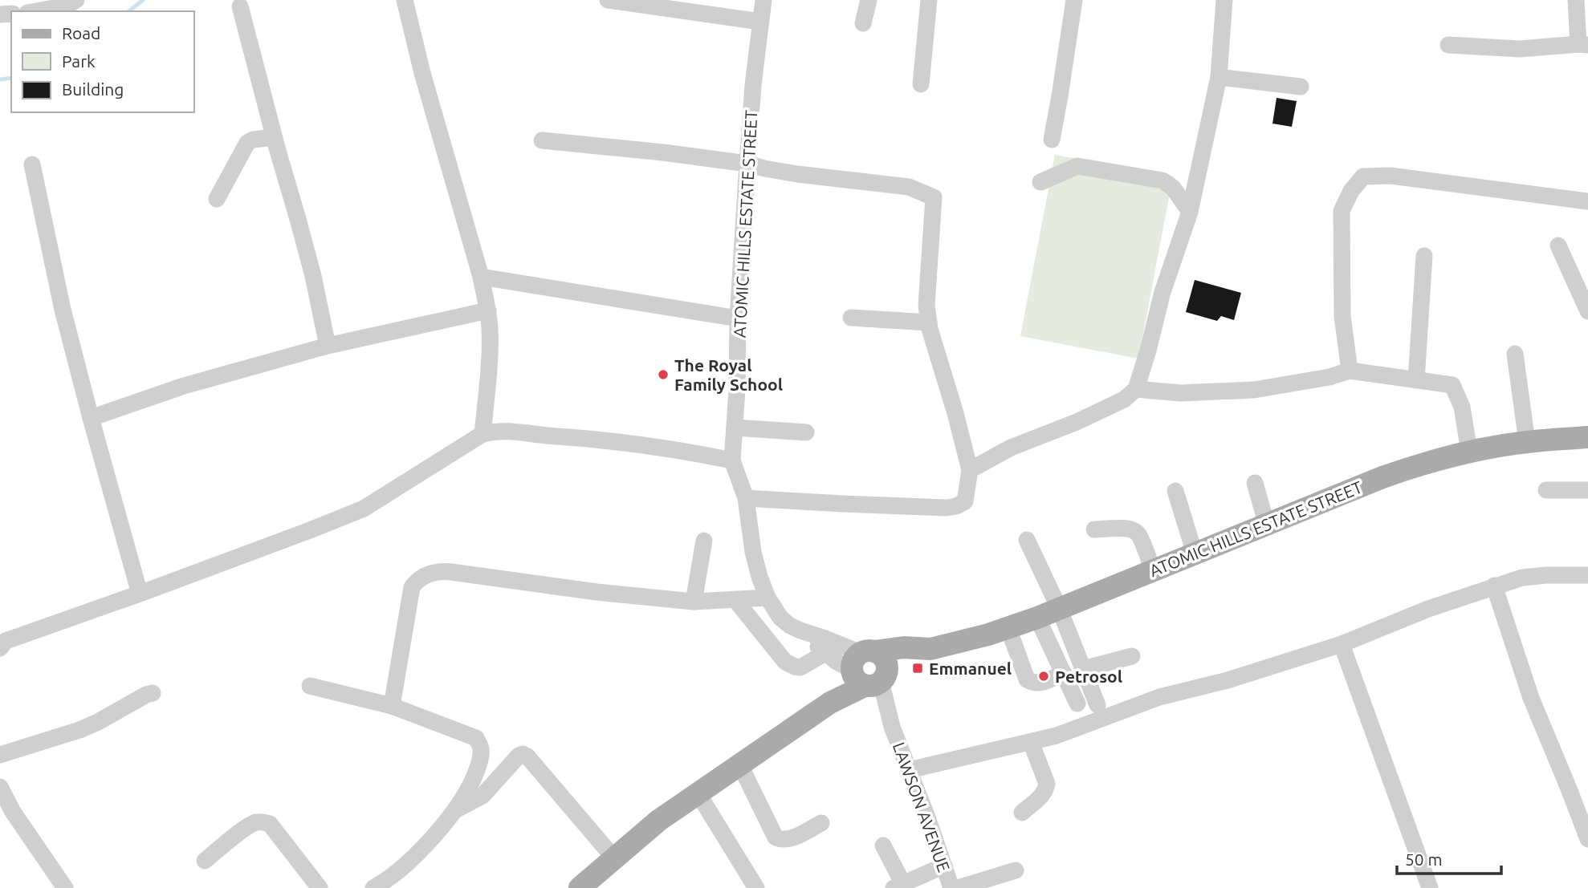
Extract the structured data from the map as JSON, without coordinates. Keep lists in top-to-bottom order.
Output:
{
  "streets": {
    "main road": ["ATOMIC HILLS ESTATE STREET"],
    "street": ["LAWSON AVENUE"]
  },
  "crossings": [
    ["ATOMIC HILLS ESTATE STREET", "LAWSON AVENUE"]
  ],
  "places": {
    "other": ["The Royal Family School", "Petrosol"],
    "transit": ["Emmanuel"]
  },
  "legend": ["Road", "Park", "Building"],
  "scale_bar": "50 m"
}
